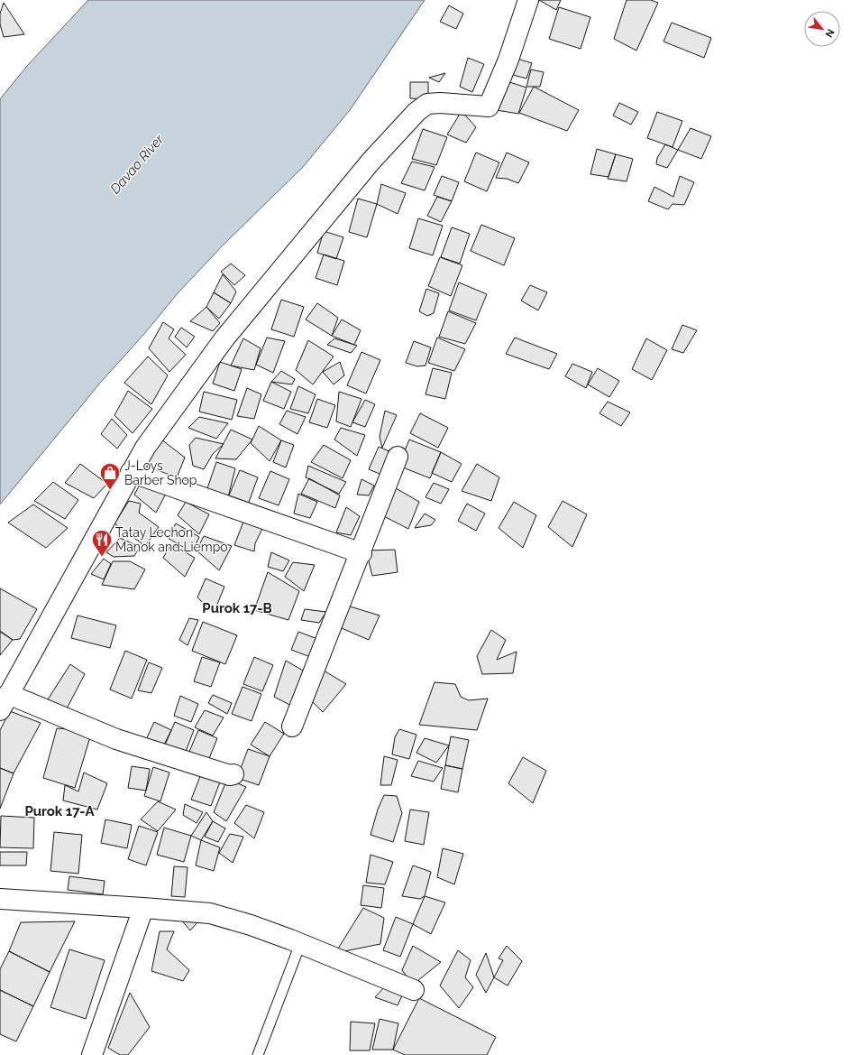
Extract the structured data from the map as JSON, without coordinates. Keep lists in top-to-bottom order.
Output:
{
  "districts": ["Purok 17-B", "Purok 17-A"],
  "water": ["Davao River"],
  "places": {
    "shop": ["J-Loys Barber Shop"],
    "restaurant": ["Tatay Lechon Manok and Liempo"]
  },
  "north": "bottom right"
}
